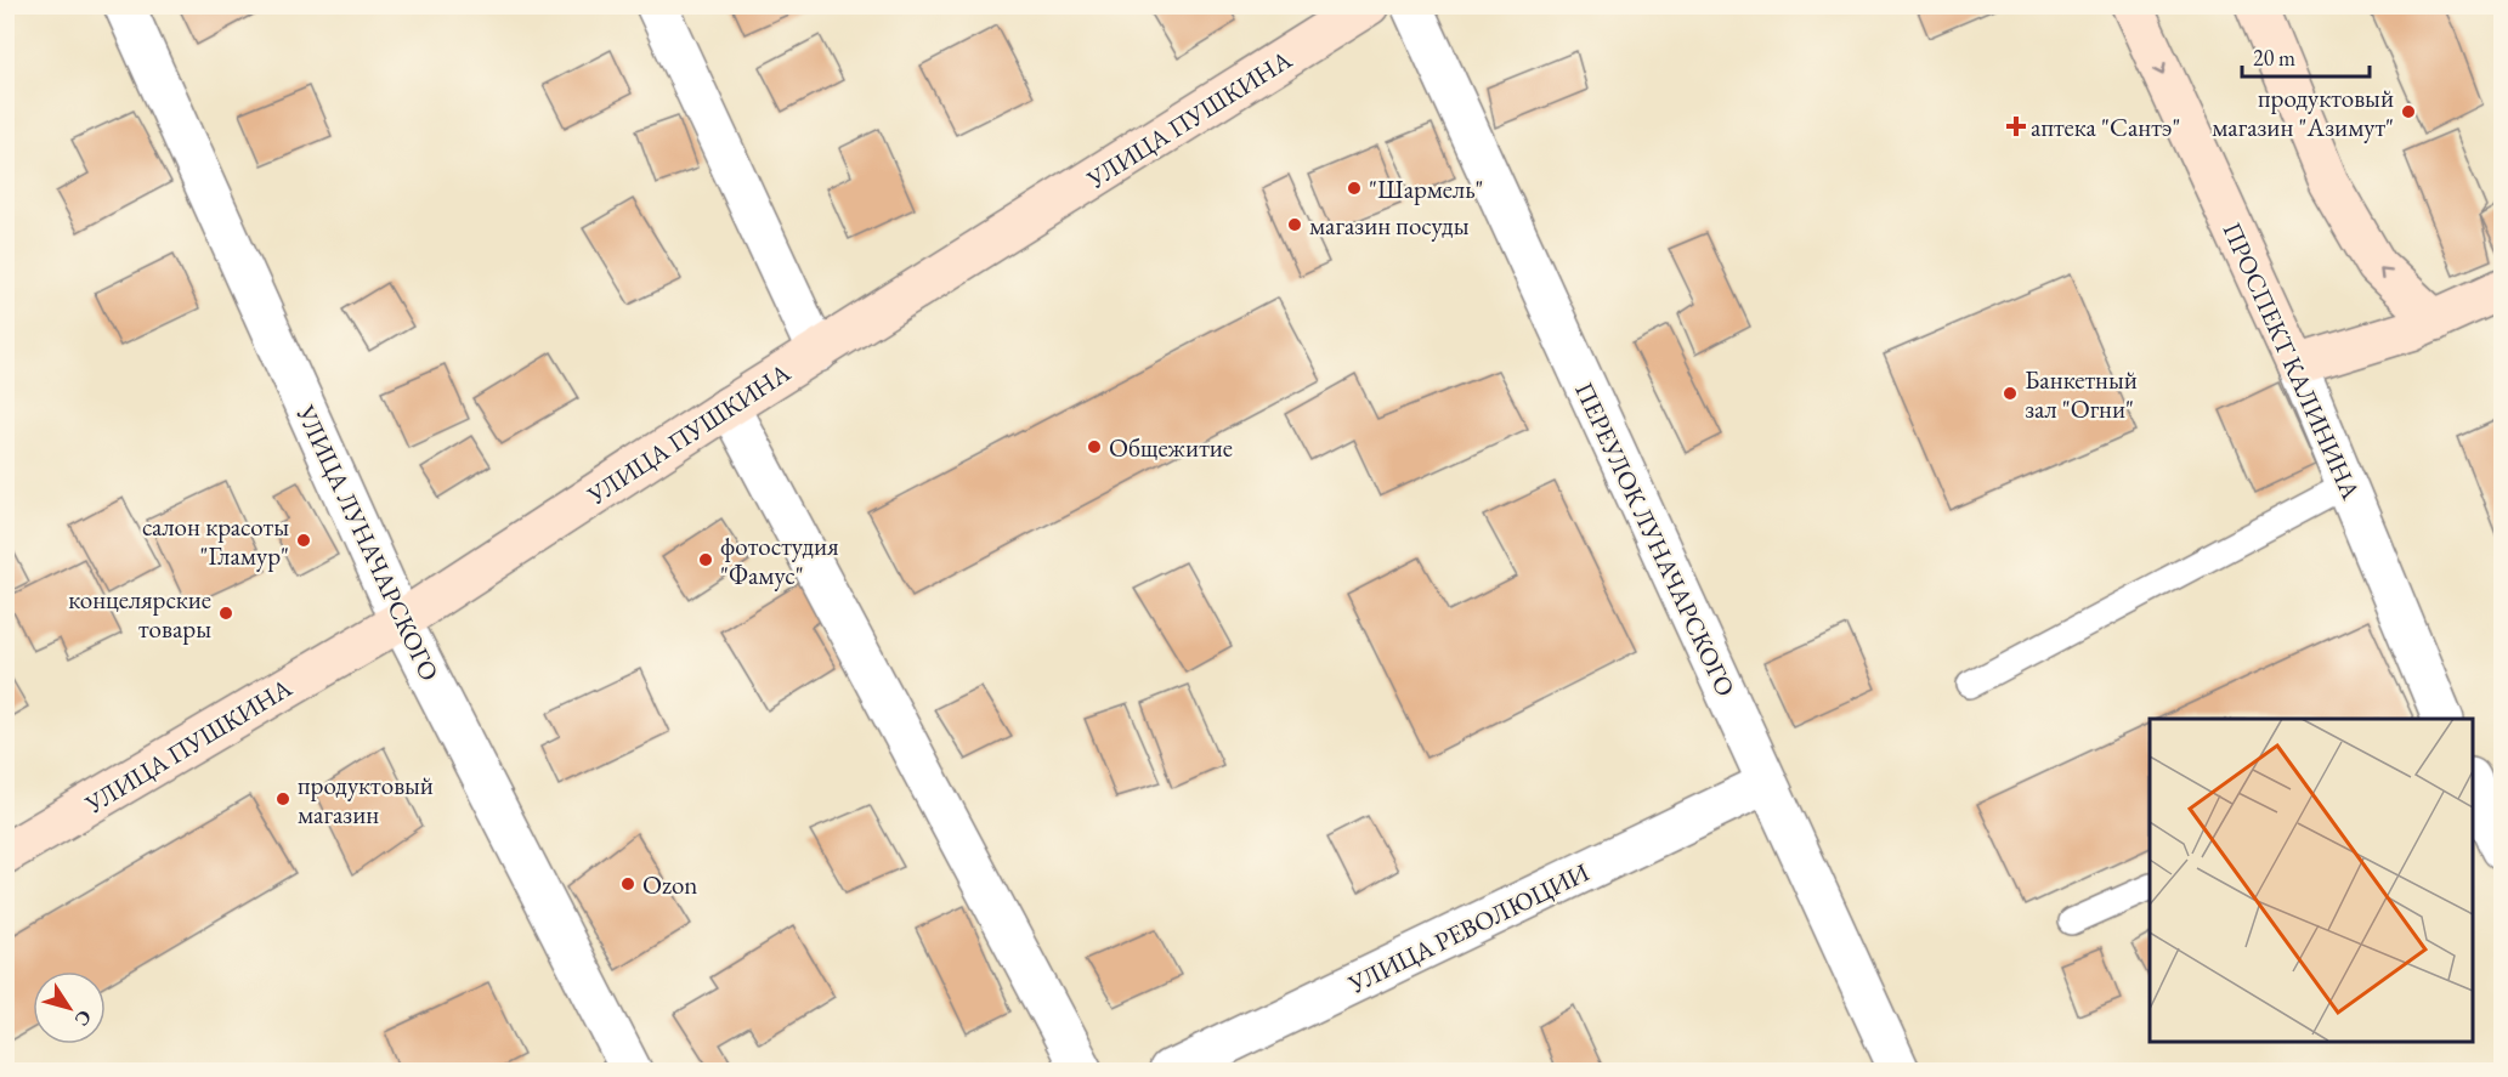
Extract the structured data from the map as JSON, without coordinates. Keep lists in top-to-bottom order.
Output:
{
  "streets": {
    "street": [
      "УЛИЦА ПУШКИНА",
      "ПРОСПЕКТ КАЛИНИНА",
      "ПЕРЕУЛОК ЛУНАЧАРСКОГО",
      "УЛИЦА ЛУНАЧАРСКОГО",
      "УЛИЦА РЕВОЛЮЦИИ"
    ]
  },
  "crossings": [
    ["УЛИЦА ПУШКИНА", "УЛИЦА ЛУНАЧАРСКОГО"],
    ["ПЕРЕУЛОК ЛУНАЧАРСКОГО", "УЛИЦА РЕВОЛЮЦИИ"]
  ],
  "places": {
    "other": [
      "продуктовый магазин \"Азимут\"",
      "\"Шармель\"",
      "магазин посуды",
      "Банкетный зал \"Огни\"",
      "Общежитие",
      "салон красоты \"Гламур\"",
      "фотостудия \"Фамус\"",
      "концелярские товары",
      "продуктовый магазин",
      "Ozon"
    ],
    "health": ["аптека \"Сантэ\""]
  },
  "scale_bar": "20 m",
  "north": "bottom right"
}
